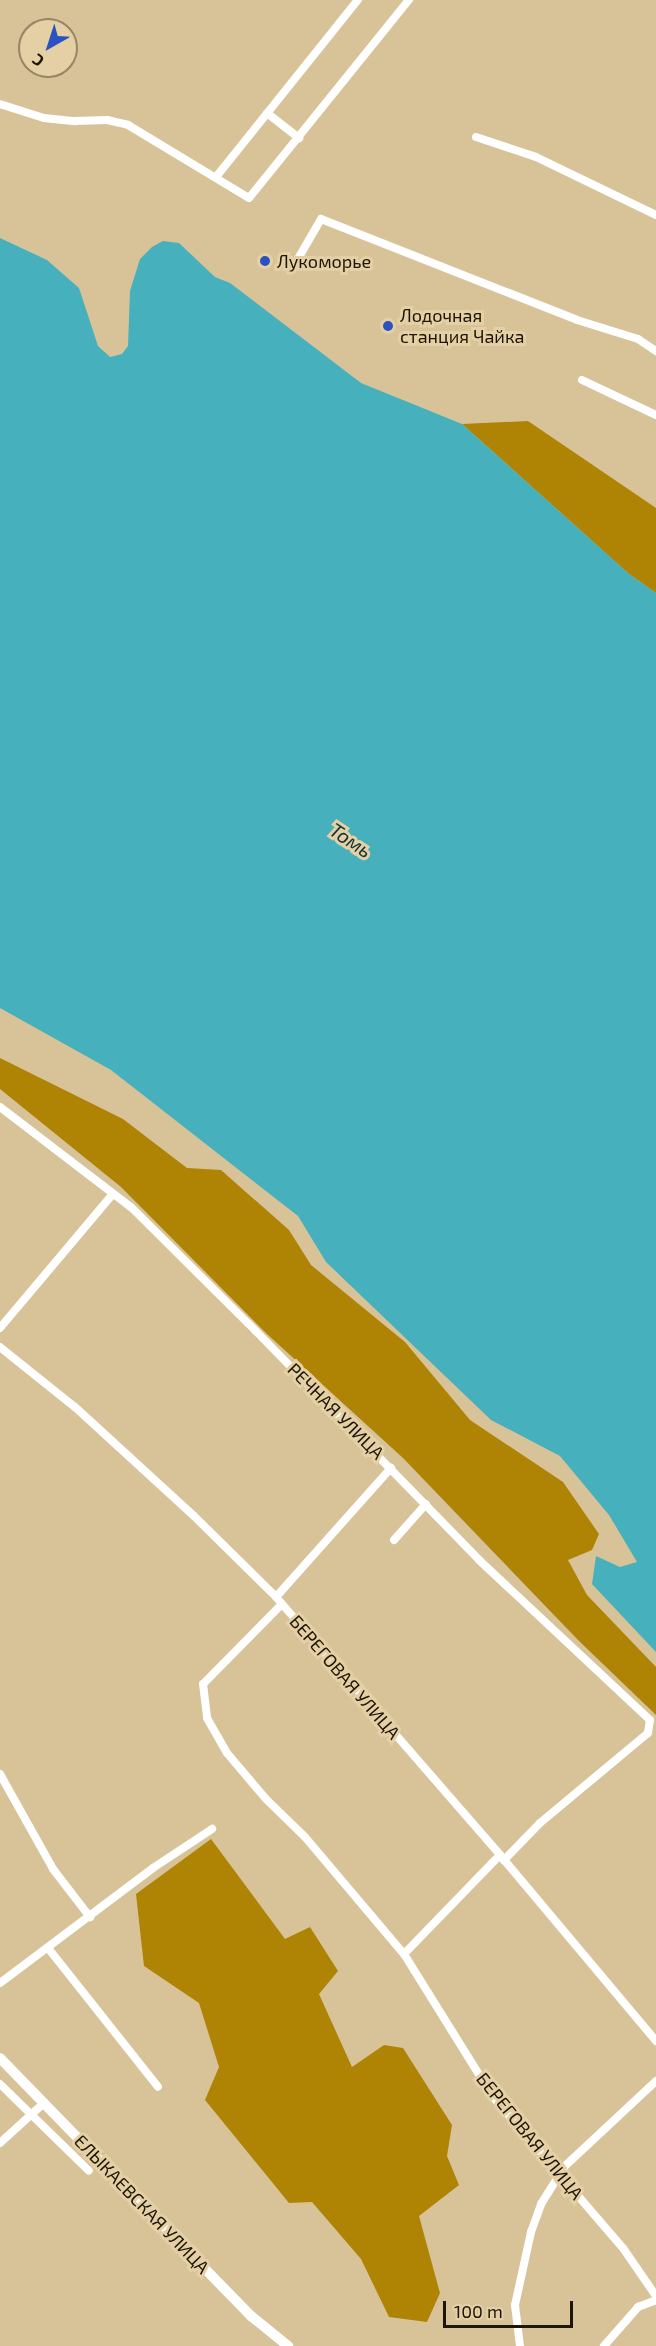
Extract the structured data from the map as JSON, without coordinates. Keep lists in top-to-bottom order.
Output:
{
  "streets": {
    "street": ["РЕЧНАЯ УЛИЦА", "БЕРЕГОВАЯ УЛИЦА", "ЕЛЫКАЕВСКАЯ УЛИЦА"]
  },
  "crossings": [
    ["РЕЧНАЯ УЛИЦА", "БЕРЕГОВАЯ УЛИЦА"]
  ],
  "water": ["Томь"],
  "places": ["Лукоморье", "Лодочная станция Чайка"],
  "scale_bar": "100 m",
  "north": "bottom left"
}
